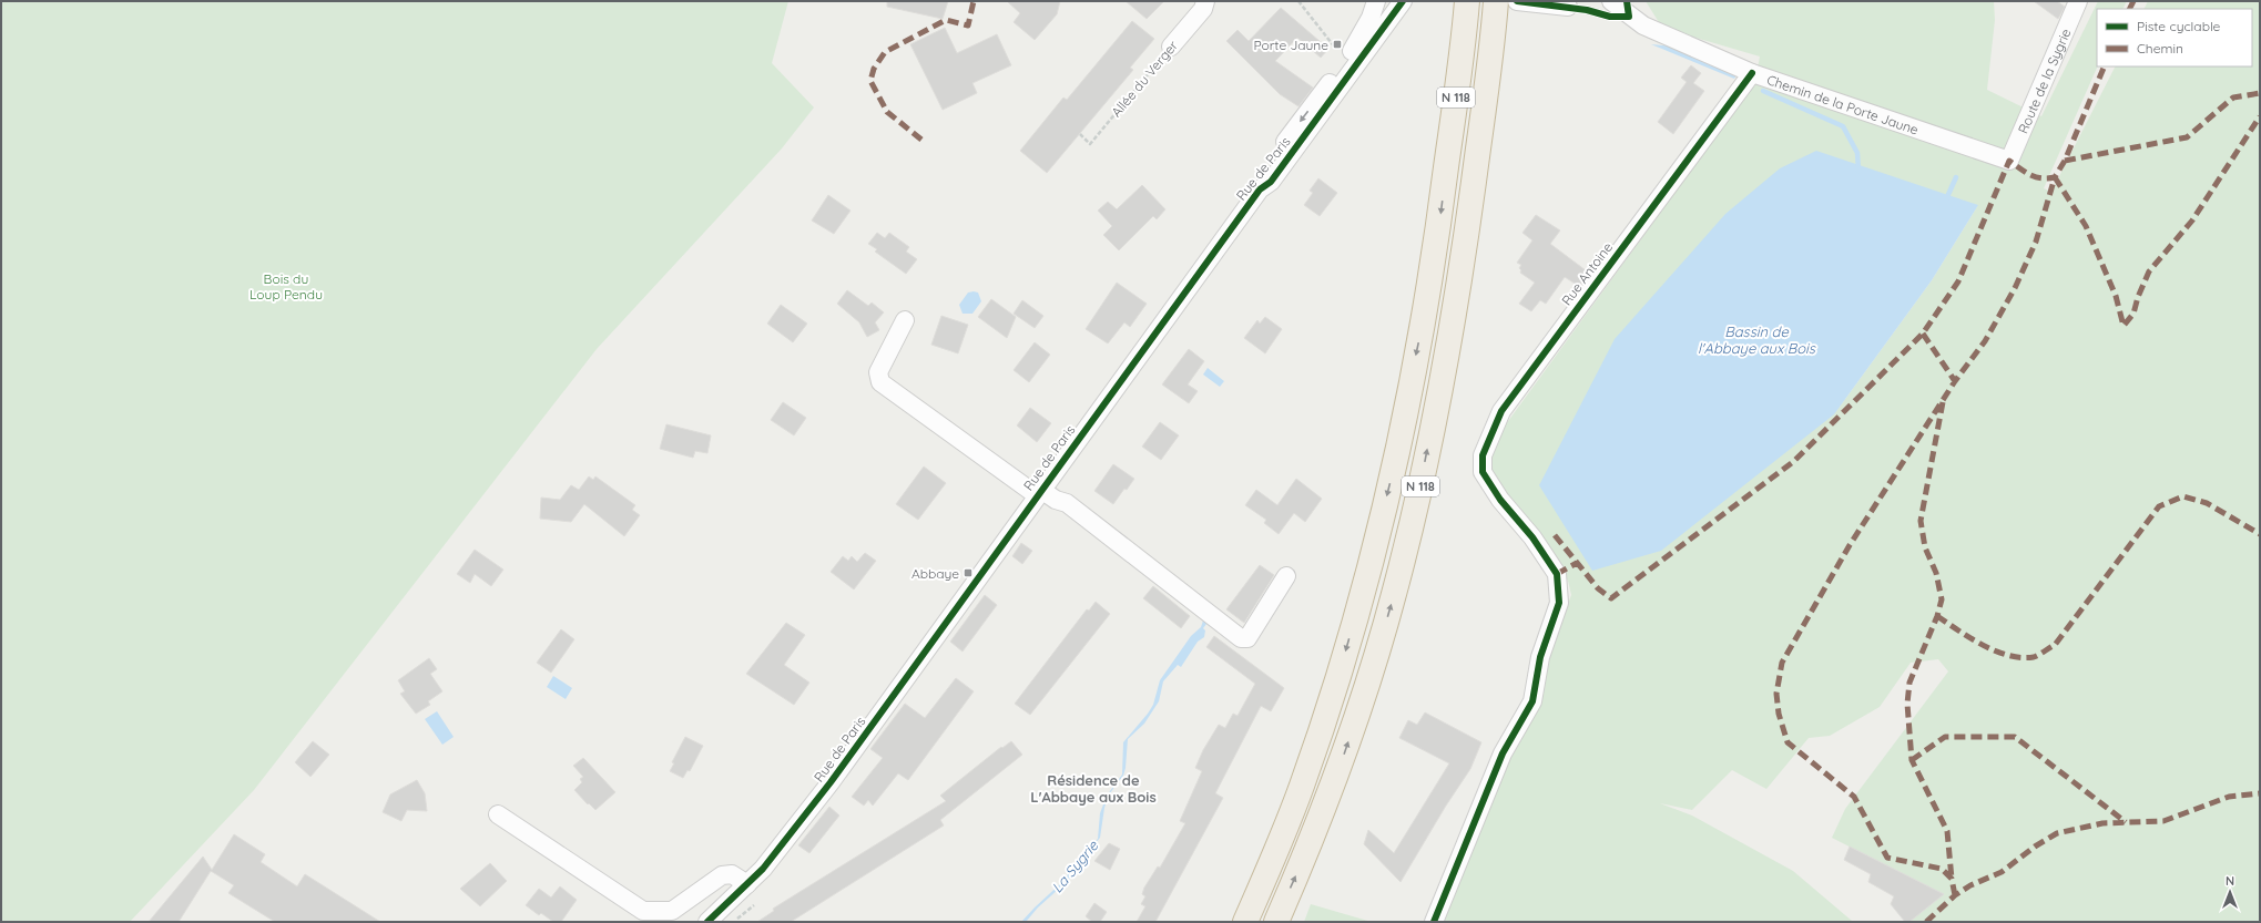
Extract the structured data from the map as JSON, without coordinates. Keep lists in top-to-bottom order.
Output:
{
  "streets": {
    "highway": ["N 118"],
    "street": [
      "Allée du Verger",
      "Route de la Sygrie",
      "Chemin de la Porte Jaune",
      "Rue de Paris",
      "Rue Antoine"
    ]
  },
  "crossings": [
    ["Route de la Sygrie", "Chemin de la Porte Jaune"],
    ["Chemin de la Porte Jaune", "Rue Antoine"]
  ],
  "districts": ["Résidence de L'Abbaye aux Bois"],
  "water": ["Bassin de l'Abbaye aux Bois", "La Sygrie"],
  "parks": ["Bois du Loup Pendu"],
  "places": {
    "transit": ["Porte Jaune", "Abbaye"]
  },
  "legend": ["Piste cyclable", "Chemin"],
  "north": "top"
}
